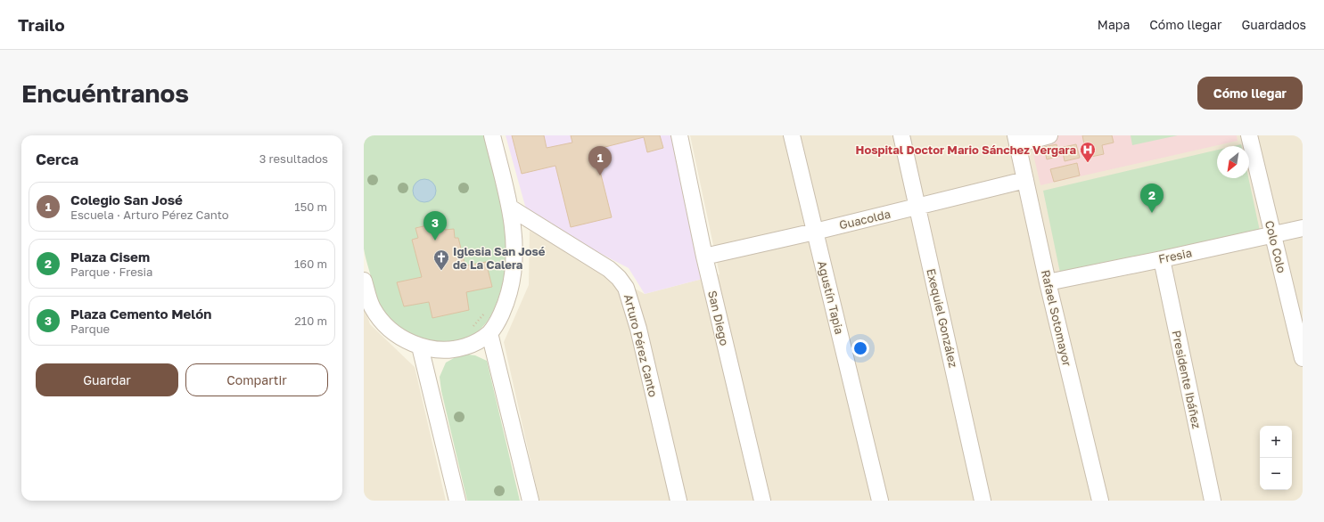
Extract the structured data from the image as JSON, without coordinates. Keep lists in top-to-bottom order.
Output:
{
  "streets": {
    "street": [
      "Guacolda",
      "Colo Colo",
      "Fresia",
      "Agustín Tapia",
      "San Diego",
      "Exequiel González",
      "Rafael Sotomayor",
      "Arturo Pérez Canto",
      "Presidente Ibáñez"
    ]
  },
  "crossings": [
    ["Guacolda", "Agustín Tapia"],
    ["Guacolda", "San Diego"],
    ["Guacolda", "Exequiel González"],
    ["Guacolda", "Rafael Sotomayor"],
    ["Colo Colo", "Fresia"],
    ["Fresia", "Rafael Sotomayor"],
    ["Fresia", "Presidente Ibáñez"]
  ],
  "places": {
    "hospital": ["Hospital Doctor Mario Sánchez Vergara"],
    "church": ["Iglesia San José de La Calera"]
  },
  "north": "bottom left",
  "page": {
    "header": "Trailo",
    "nav": ["Mapa", "Cómo llegar", "Guardados"],
    "buttons": [
      "Cómo llegar",
      ["Guardar", "Compartir"]
    ],
    "title": "Encuéntranos",
    "heading": ["Cerca", "3 resultados"],
    "pins": ["1", "2", "3"],
    "list": [
      {
        "mark": "1",
        "name": "Colegio San José",
        "note": "Escuela · Arturo Pérez Canto",
        "value": "150 m"
      },
      {
        "mark": "2",
        "name": "Plaza Cisem",
        "note": "Parque · Fresia",
        "value": "160 m"
      },
      {
        "mark": "3",
        "name": "Plaza Cemento Melón",
        "note": "Parque",
        "value": "210 m"
      }
    ],
    "map_buttons": ["+", "−"]
  }
}
